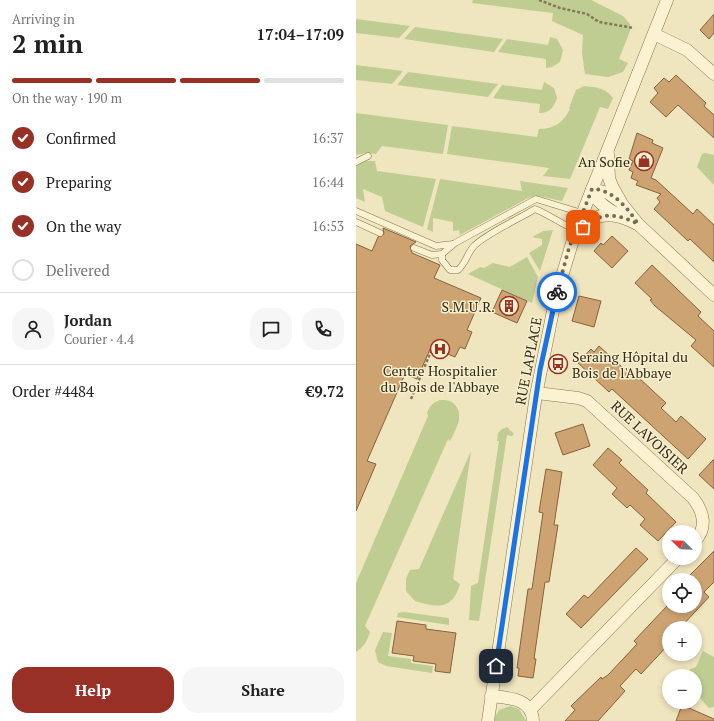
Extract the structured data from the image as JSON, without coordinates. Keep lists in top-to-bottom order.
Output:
{
  "streets": {
    "street": ["RUE LAPLACE", "RUE LAVOISIER"]
  },
  "crossings": [
    ["RUE LAPLACE", "RUE LAVOISIER"]
  ],
  "places": {
    "shop": ["An Sofie"],
    "building": ["S.M.U.R."],
    "hospital": ["Centre Hospitalier du Bois de l'Abbaye"],
    "bus stop": ["Seraing Hôpital du Bois de l'Abbaye"]
  },
  "north": "top left",
  "page": {
    "heading": ["2 min", "Arriving in", "17:04–17:09"],
    "panel": [
      "Jordan",
      "Courier · 4.4",
      "Order #4484",
      "€9.72"
    ],
    "bar": "On the way · 190 m",
    "list": [
      ["Confirmed", "16:37"],
      ["Preparing", "16:44"],
      ["On the way", "16:53"],
      "Delivered"
    ],
    "map_buttons": ["+", "−"],
    "buttons": ["Help", "Share"]
  }
}
